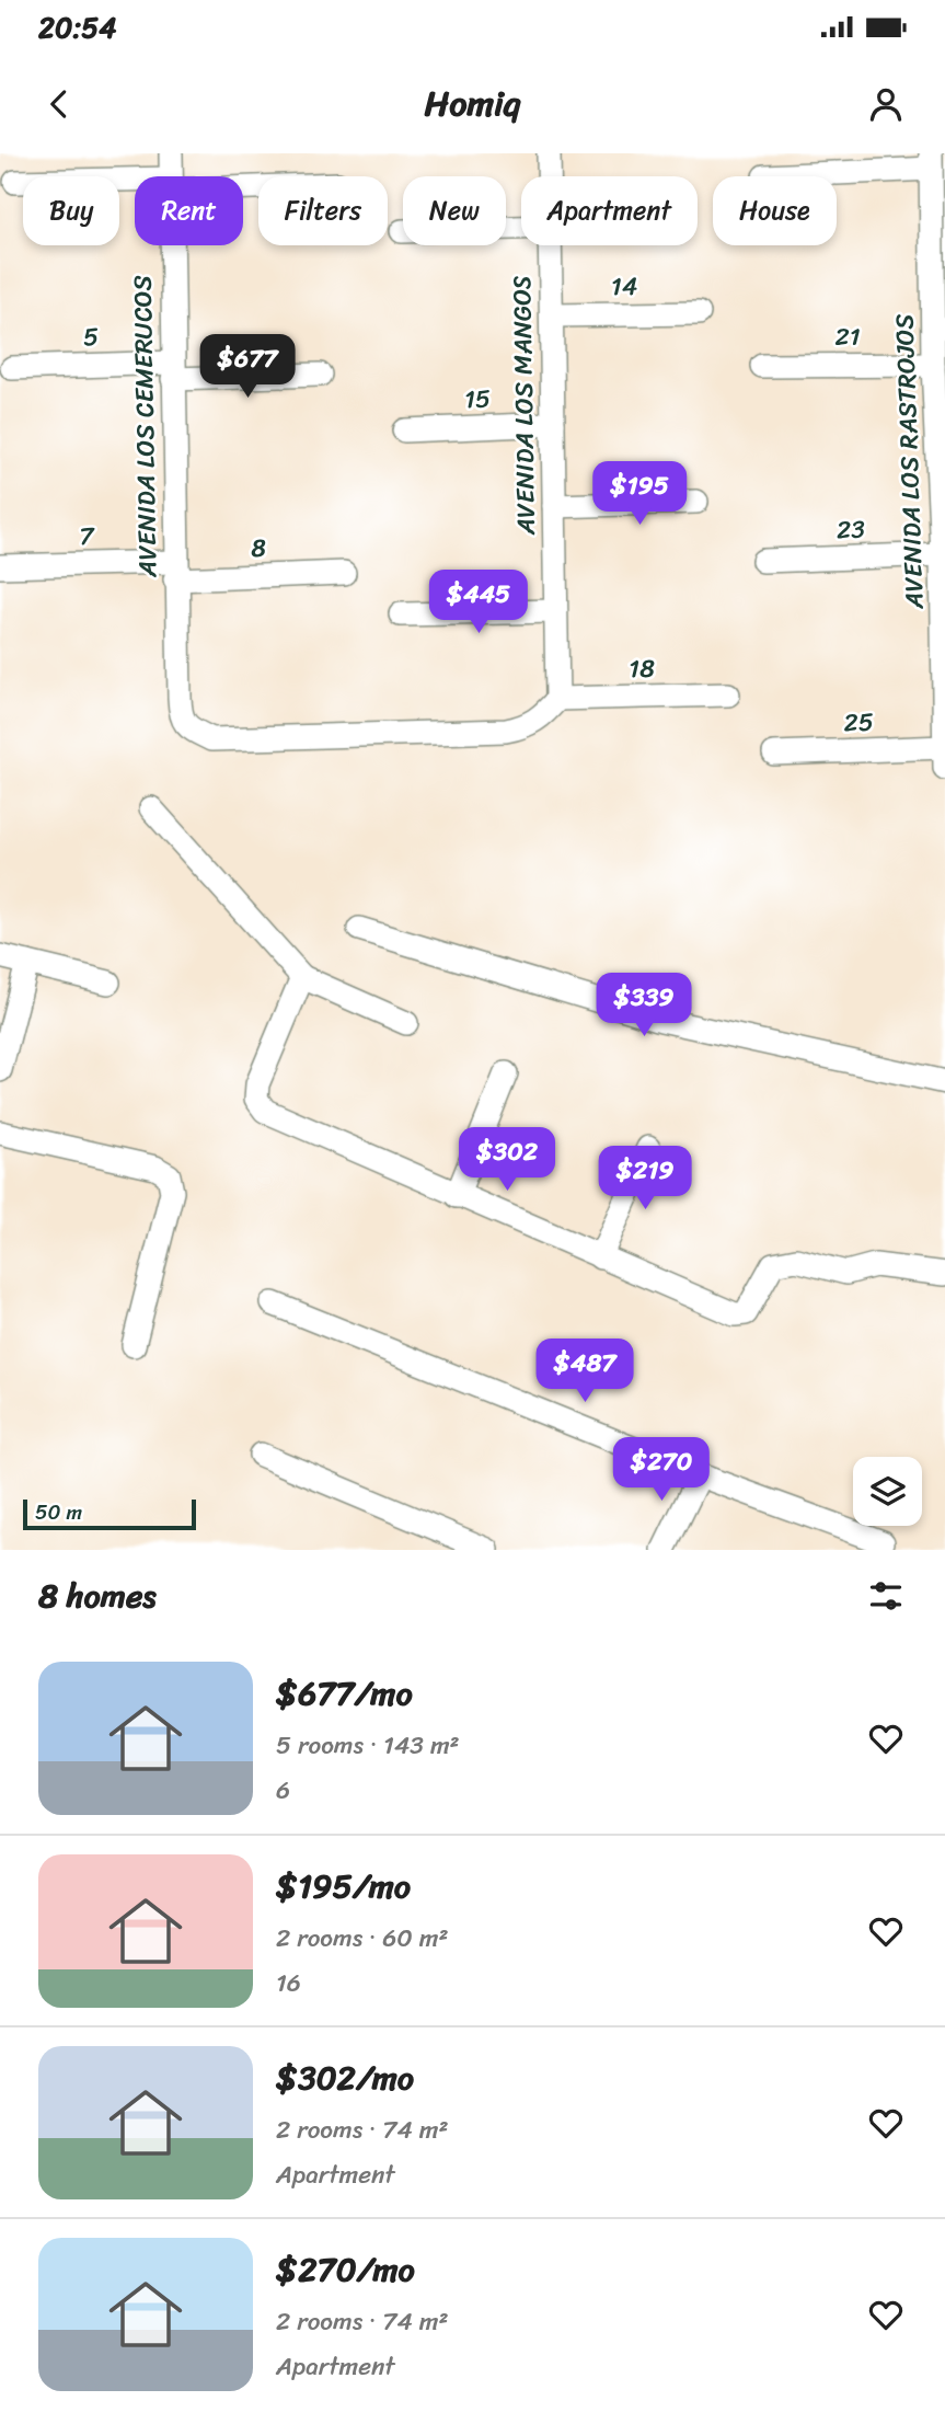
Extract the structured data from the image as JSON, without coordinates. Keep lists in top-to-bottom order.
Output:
{
  "streets": {
    "street": [
      "14",
      "5",
      "21",
      "15",
      "AVENIDA LOS MANGOS",
      "AVENIDA LOS CEMERUCOS",
      "AVENIDA LOS RASTROJOS",
      "23",
      "7",
      "8",
      "18",
      "25"
    ]
  },
  "crossings": [
    ["14", "AVENIDA LOS MANGOS"],
    ["5", "AVENIDA LOS CEMERUCOS"],
    ["21", "AVENIDA LOS RASTROJOS"],
    ["15", "AVENIDA LOS MANGOS"],
    ["AVENIDA LOS MANGOS", "AVENIDA LOS CEMERUCOS"],
    ["AVENIDA LOS MANGOS", "18"],
    ["AVENIDA LOS CEMERUCOS", "7"],
    ["AVENIDA LOS CEMERUCOS", "8"],
    ["AVENIDA LOS CEMERUCOS", "18"],
    ["AVENIDA LOS RASTROJOS", "23"],
    ["AVENIDA LOS RASTROJOS", "25"],
    ["7", "8"]
  ],
  "scale_bar": "50 m",
  "page": {
    "status": "20:54",
    "header": "Homiq",
    "chip": [
      "Buy",
      "Rent",
      "Filters",
      "New",
      "Apartment",
      "House"
    ],
    "price": [
      "$677",
      "$195",
      "$445",
      "$339",
      "$302",
      "$219",
      "$487",
      "$270"
    ],
    "scale": "50 m",
    "heading": "8 homes",
    "list": [
      {
        "name": "$677/mo",
        "note": "5 rooms · 143 m² · 6"
      },
      {
        "name": "$195/mo",
        "note": "2 rooms · 60 m² · 16"
      },
      {
        "name": "$302/mo",
        "note": "2 rooms · 74 m² · Apartment"
      },
      {
        "name": "$270/mo",
        "note": "2 rooms · 74 m² · Apartment"
      }
    ]
  }
}
